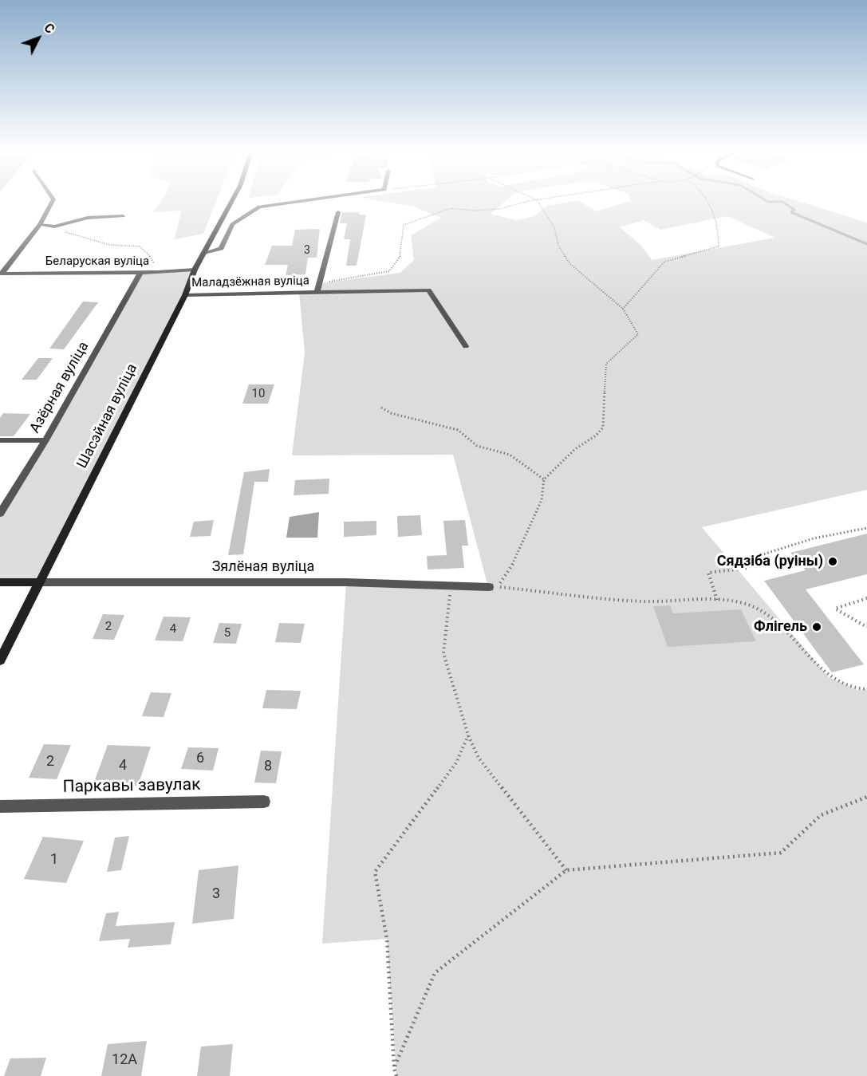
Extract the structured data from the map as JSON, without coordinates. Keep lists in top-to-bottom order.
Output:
{
  "streets": {
    "main road": ["Шасэйная вуліца"],
    "street": [
      "Беларуская вуліца",
      "Маладзёжная вуліца",
      "Азёрная вуліца",
      "Зялёная вуліца",
      "Паркавы завулак"
    ]
  },
  "crossings": [
    ["Беларуская вуліца", "Азёрная вуліца"],
    ["Беларуская вуліца", "Шасэйная вуліца"],
    ["Маладзёжная вуліца", "Шасэйная вуліца"],
    ["Шасэйная вуліца", "Зялёная вуліца"]
  ],
  "places": ["Сядзіба (руіны)", "Флігель"],
  "house_numbers": [
    "3",
    "10",
    "2",
    "4",
    "5",
    "6",
    "2",
    "4",
    "8",
    "1",
    "3",
    "12А"
  ],
  "north": "top right"
}
